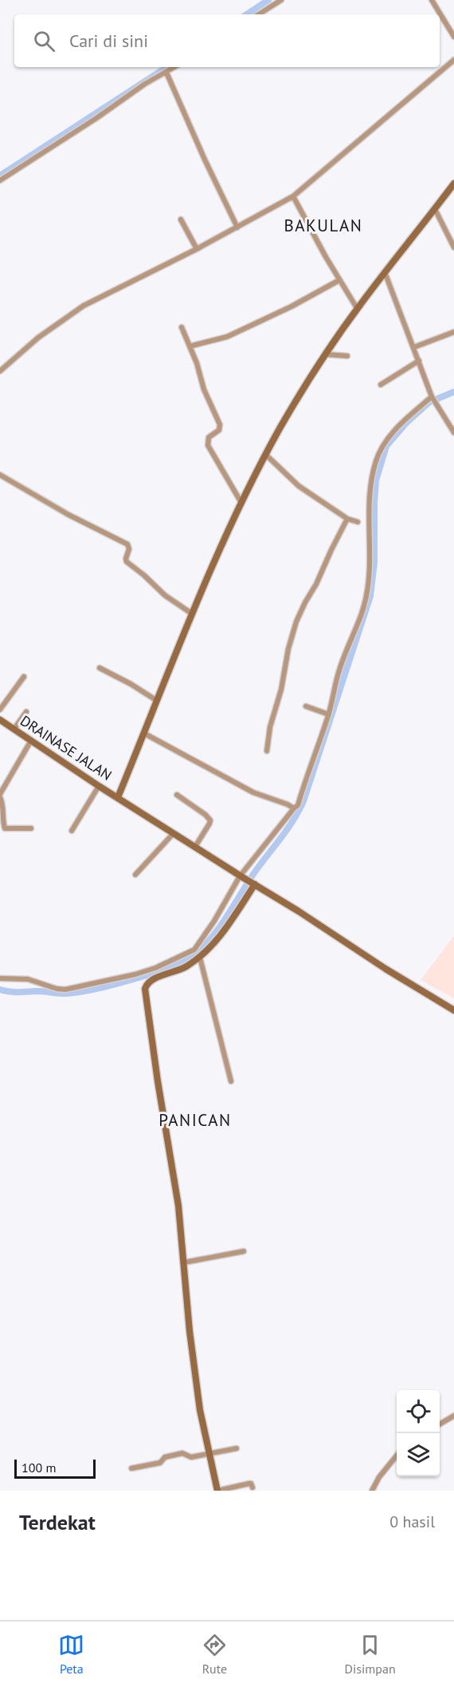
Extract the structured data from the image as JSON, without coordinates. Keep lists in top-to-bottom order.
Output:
{
  "streets": {
    "main road": ["DRAINASE JALAN"]
  },
  "districts": ["BAKULAN", "PANICAN"],
  "scale_bar": "100 m",
  "page": {
    "search": "Cari di sini",
    "scale": "100 m",
    "heading": ["Terdekat", "0 hasil"],
    "nav": ["Peta", "Rute", "Disimpan"]
  }
}
